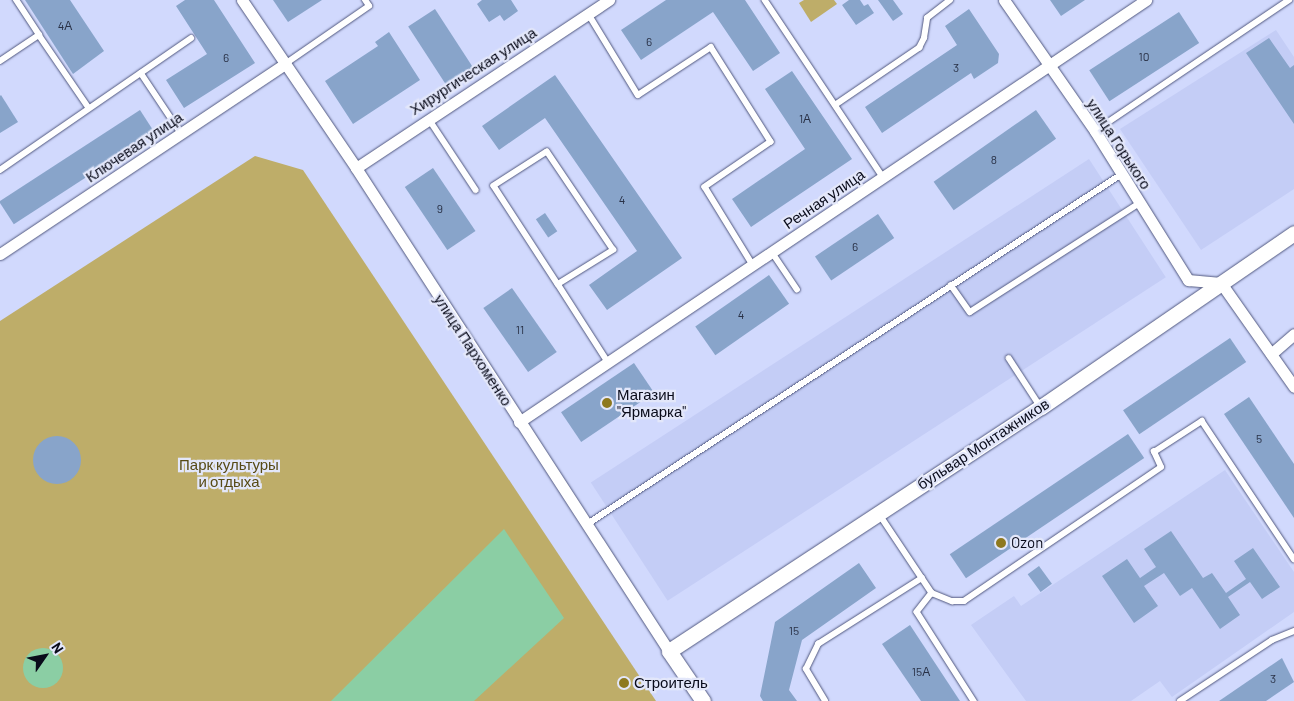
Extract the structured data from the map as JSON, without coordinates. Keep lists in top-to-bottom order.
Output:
{
  "streets": {
    "street": [
      "Хирургическая улица",
      "улица Горького",
      "Ключевая улица",
      "Речная улица",
      "улица Пархоменко",
      "бульвар Монтажников"
    ]
  },
  "crossings": [
    ["Хирургическая улица", "улица Пархоменко"],
    ["улица Горького", "Речная улица"],
    ["улица Горького", "бульвар Монтажников"],
    ["Ключевая улица", "улица Пархоменко"],
    ["Речная улица", "улица Пархоменко"],
    ["улица Пархоменко", "бульвар Монтажников"]
  ],
  "parks": ["Парк культуры и отдыха"],
  "places": ["Магазин \"Ярмарка\"", "Ozon", "Строитель"],
  "house_numbers": [
    "4А",
    "6",
    "10",
    "6",
    "3",
    "1А",
    "8",
    "4",
    "9",
    "6",
    "4",
    "11",
    "5",
    "15",
    "15А",
    "3"
  ],
  "north": "top right"
}
